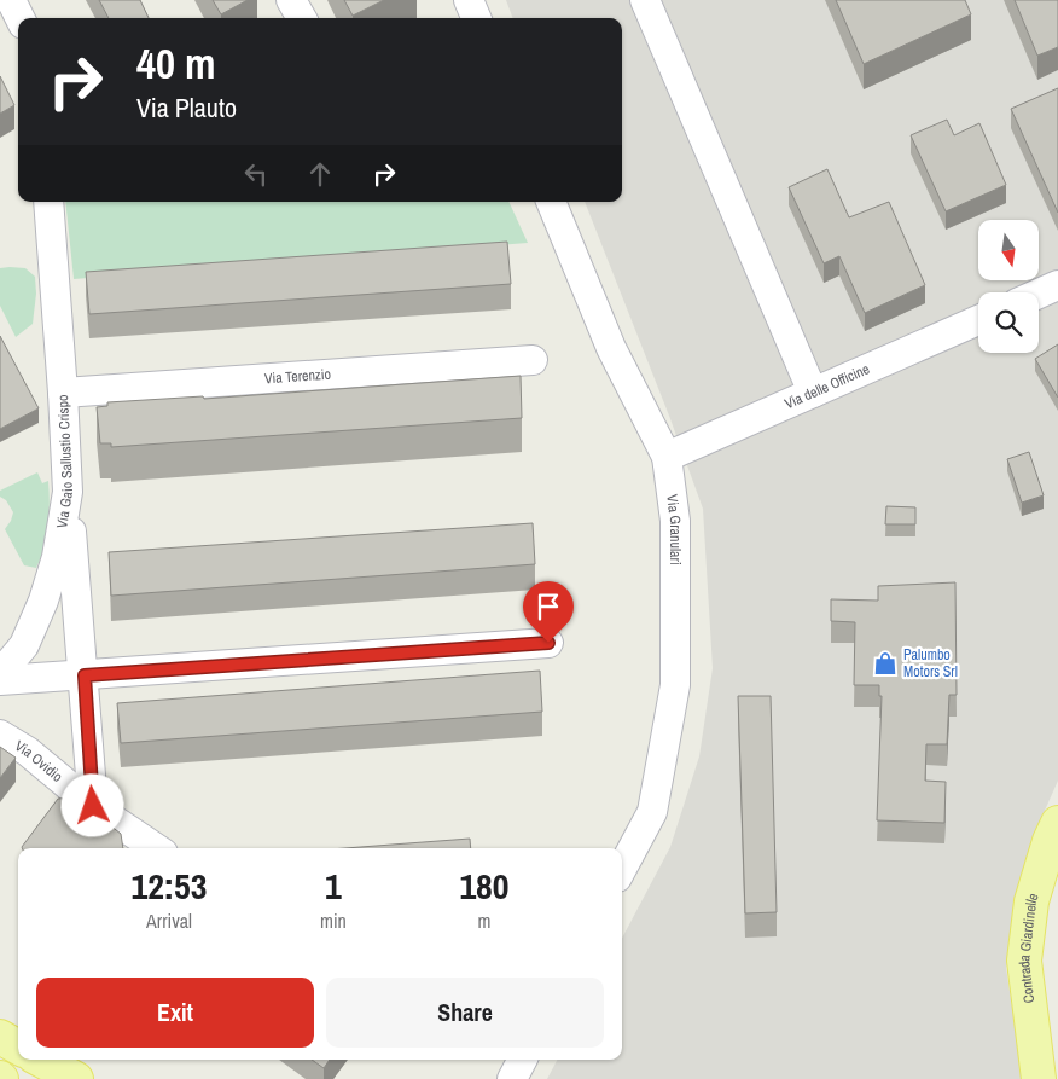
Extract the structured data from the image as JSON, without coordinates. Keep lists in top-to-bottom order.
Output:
{
  "streets": {
    "main road": ["Contrada Giardinelle"],
    "street": [
      "Via Terenzio",
      "Via delle Officine",
      "Via Gaio Sallustio Crispo",
      "Via Granulari",
      "Via Ovidio"
    ]
  },
  "crossings": [
    ["Via Terenzio", "Via Gaio Sallustio Crispo"],
    ["Via delle Officine", "Via Granulari"]
  ],
  "places": {
    "shop": ["Palumbo Motors Srl"]
  },
  "north": "bottom",
  "page": {
    "turn": ["40 m", "Via Plauto"],
    "eta": [
      "12:53",
      "Arrival",
      "1",
      "min",
      "180",
      "m"
    ],
    "buttons": ["Exit", "Share"]
  }
}
